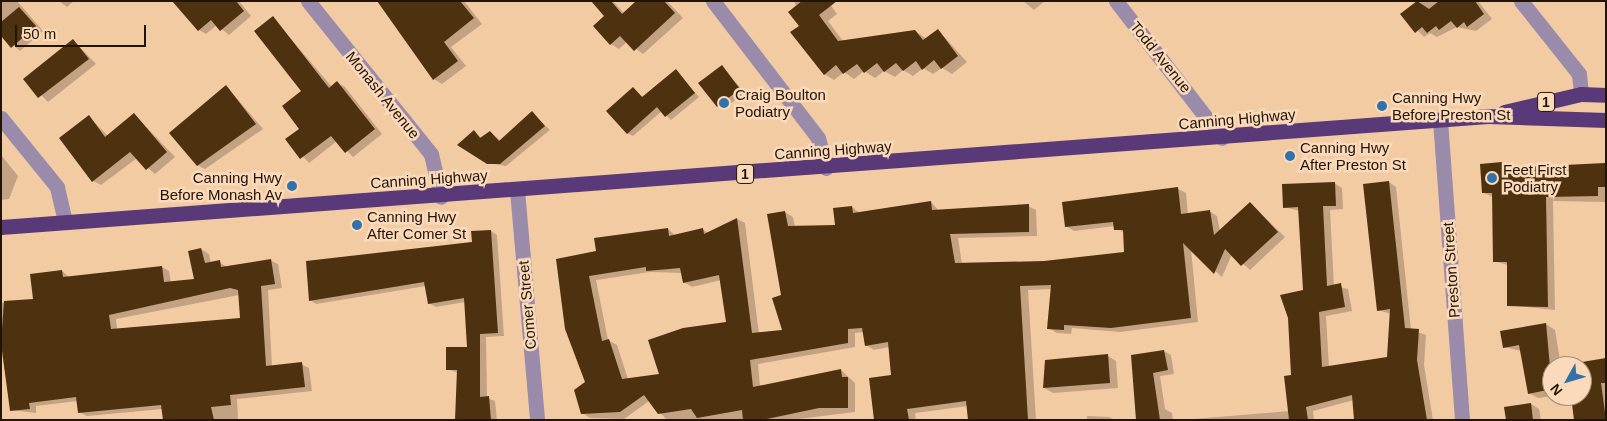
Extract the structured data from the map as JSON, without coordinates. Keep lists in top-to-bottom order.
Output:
{
  "streets": {
    "highway": ["1", "Canning Highway"],
    "street": [
      "Todd Avenue",
      "Monash Avenue",
      "Preston Street",
      "Comer Street"
    ]
  },
  "crossings": [
    ["Todd Avenue", "Canning Highway"],
    ["Monash Avenue", "Canning Highway"],
    ["Canning Highway", "Preston Street"],
    ["Canning Highway", "Comer Street"]
  ],
  "places": [
    "Craig Boulton Podiatry",
    "Canning Hwy Before Preston St",
    "Canning Hwy After Preston St",
    "Feet First Podiatry",
    "Canning Hwy Before Monash Av",
    "Canning Hwy After Comer St"
  ],
  "scale_bar": "50 m",
  "north": "bottom left"
}
